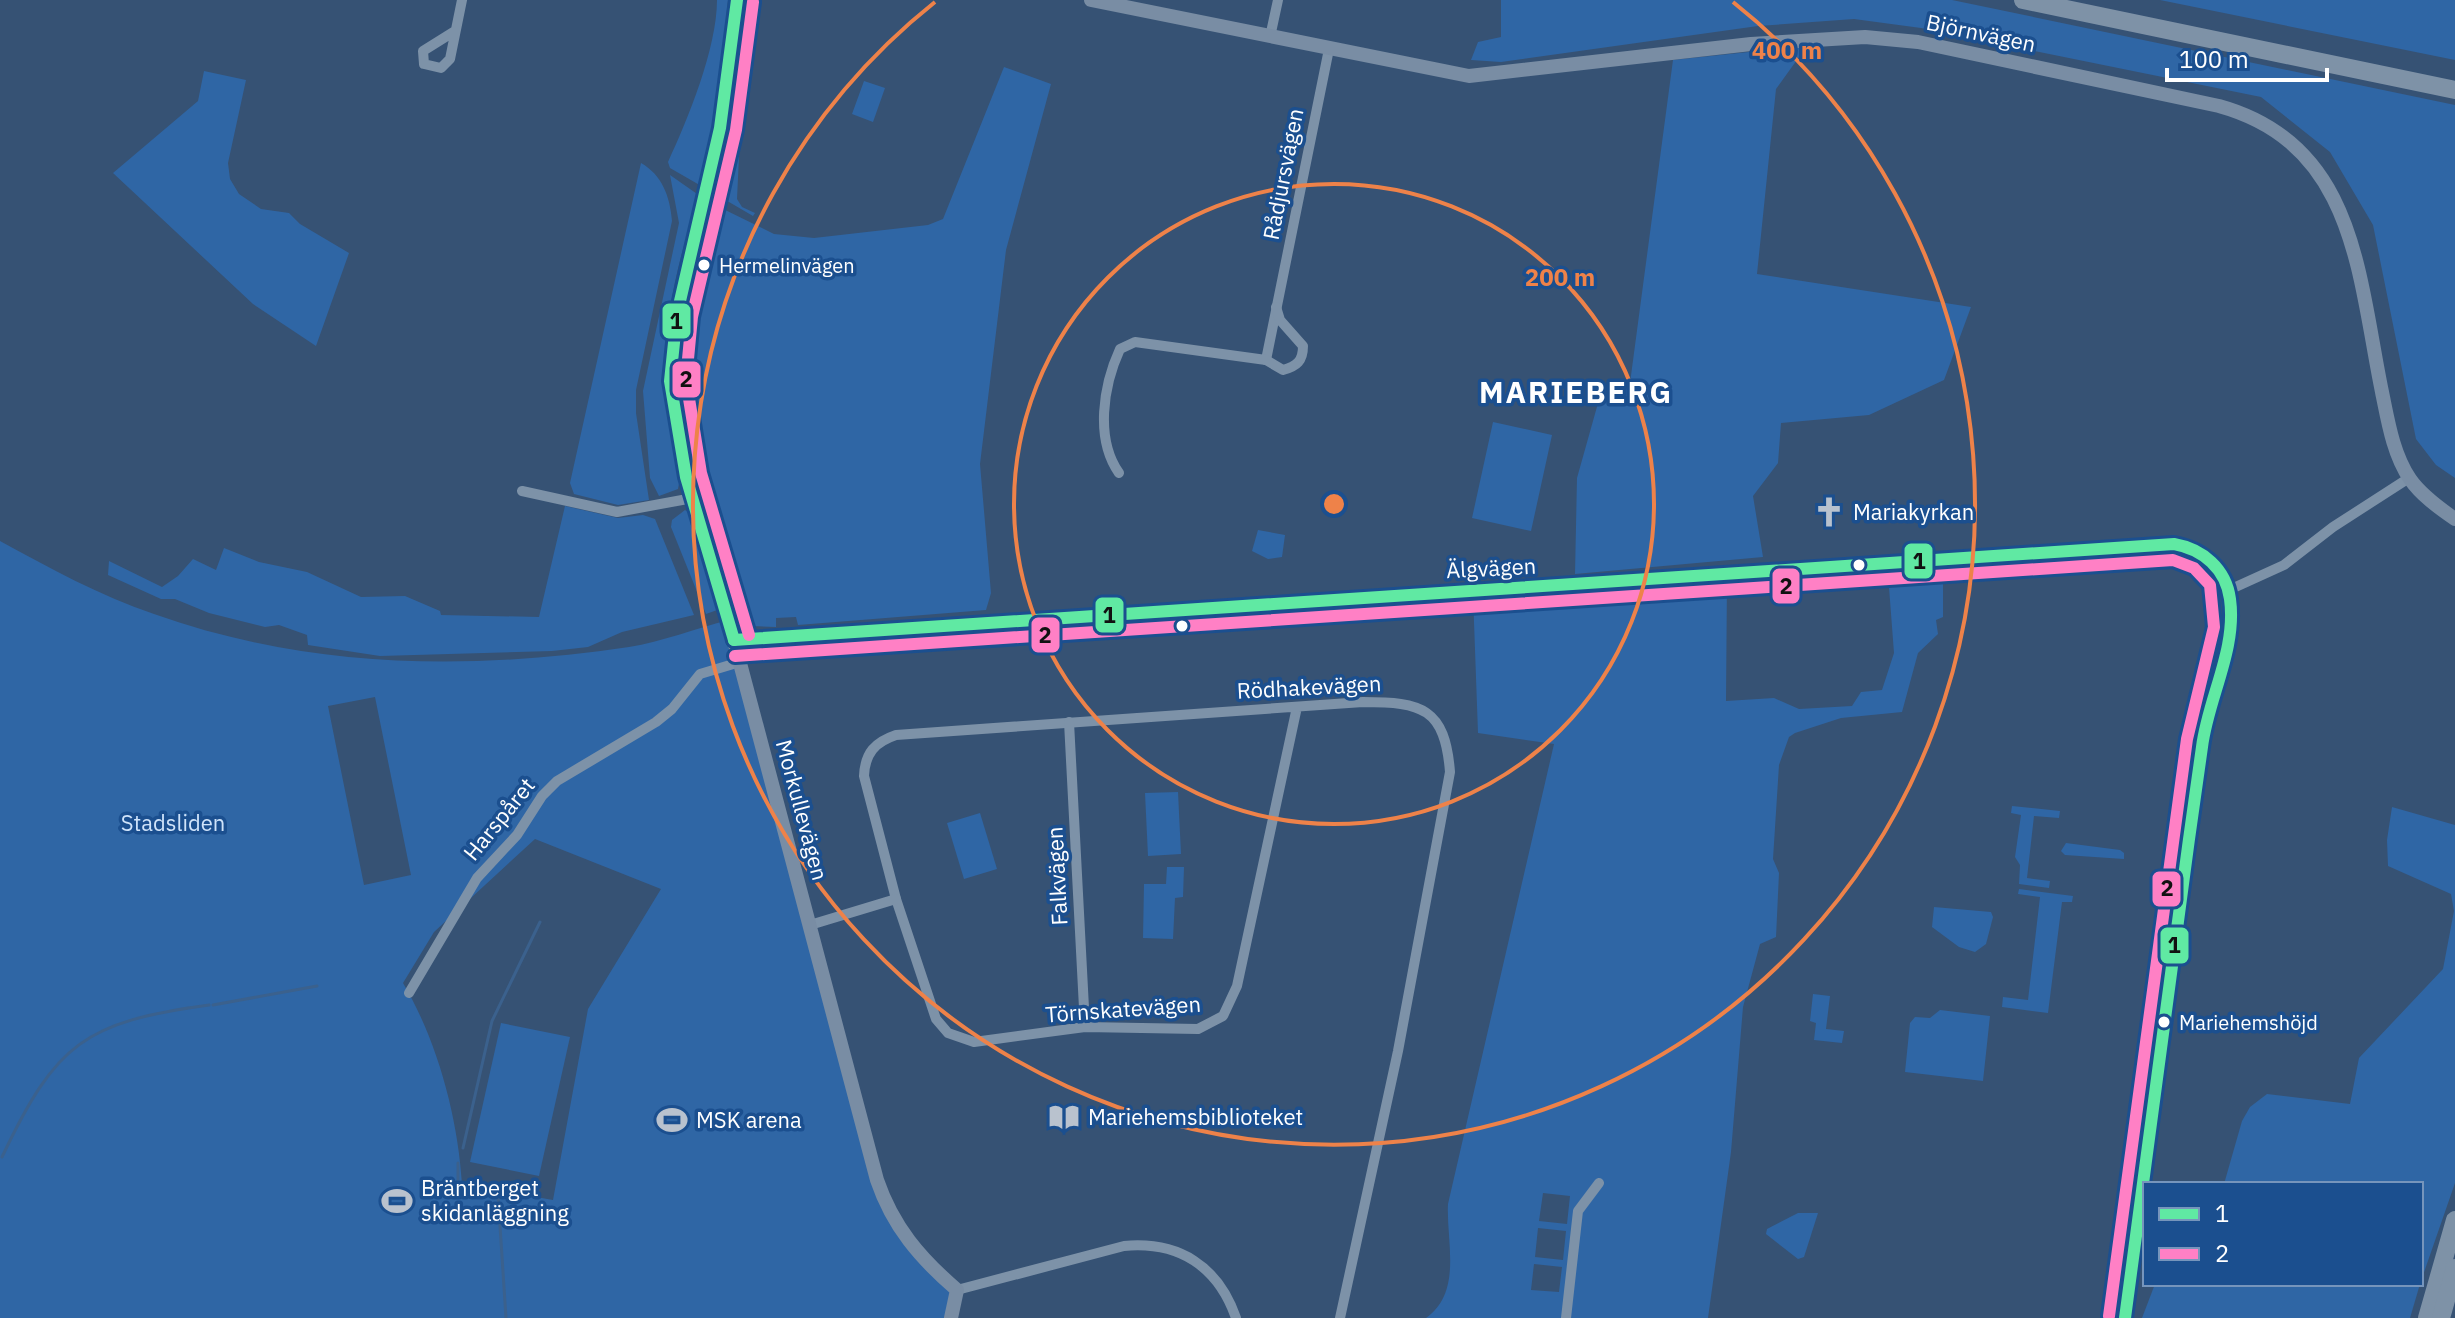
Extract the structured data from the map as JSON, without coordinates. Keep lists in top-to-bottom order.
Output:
{
  "streets": {
    "street": [
      "Björnvägen",
      "Rådjursvägen",
      "Älgvägen",
      "Rödhakevägen",
      "Morkullevägen",
      "Harspåret",
      "Falkvägen",
      "Törnskatevägen"
    ]
  },
  "crossings": [
    ["Björnvägen", "Rådjursvägen"],
    ["Älgvägen", "Morkullevägen"],
    ["Rödhakevägen", "Falkvägen"],
    ["Rödhakevägen", "Törnskatevägen"],
    ["Morkullevägen", "Harspåret"],
    ["Falkvägen", "Törnskatevägen"]
  ],
  "districts": ["MARIEBERG"],
  "parks": ["Stadsliden"],
  "places": {
    "other": ["Hermelinvägen", "Mariehemshöjd"],
    "church": ["Mariakyrkan"],
    "library": ["Mariehemsbiblioteket"],
    "sports": ["MSK arena", "Bräntberget skidanläggning"]
  },
  "lines": ["transit line 1", "transit line 2"],
  "legend": ["1", "2"],
  "scale_bar": "100 m",
  "rings": ["400 m", "200 m"]
}
